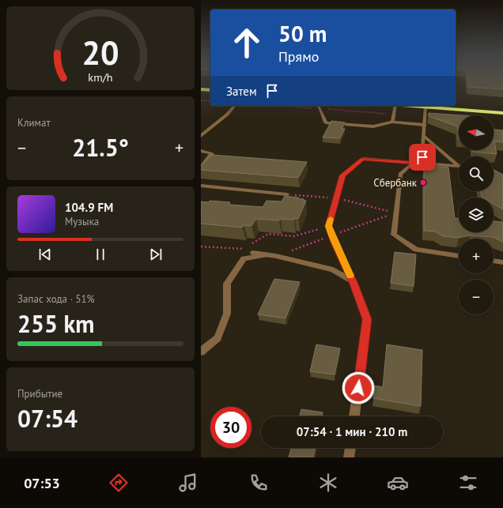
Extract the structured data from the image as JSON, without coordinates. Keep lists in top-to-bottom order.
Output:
{
  "places": ["Сбербанк"],
  "north": "left",
  "page": {
    "turn": ["50 m", "Прямо"],
    "then": "Затем",
    "tile": [
      "Климат",
      ["Запас хода · 51%", "255 km"],
      ["Прибытие", "07:54"]
    ],
    "map_buttons": ["+", "−"],
    "heat": ["−", "21.5°", "+"],
    "song": ["104.9 FM", "Музыка"],
    "limit": "30",
    "trip": "07:54 · 1 мин · 210 m",
    "tabs": "07:53",
    "gauge": ["20", "km/h"]
  }
}
